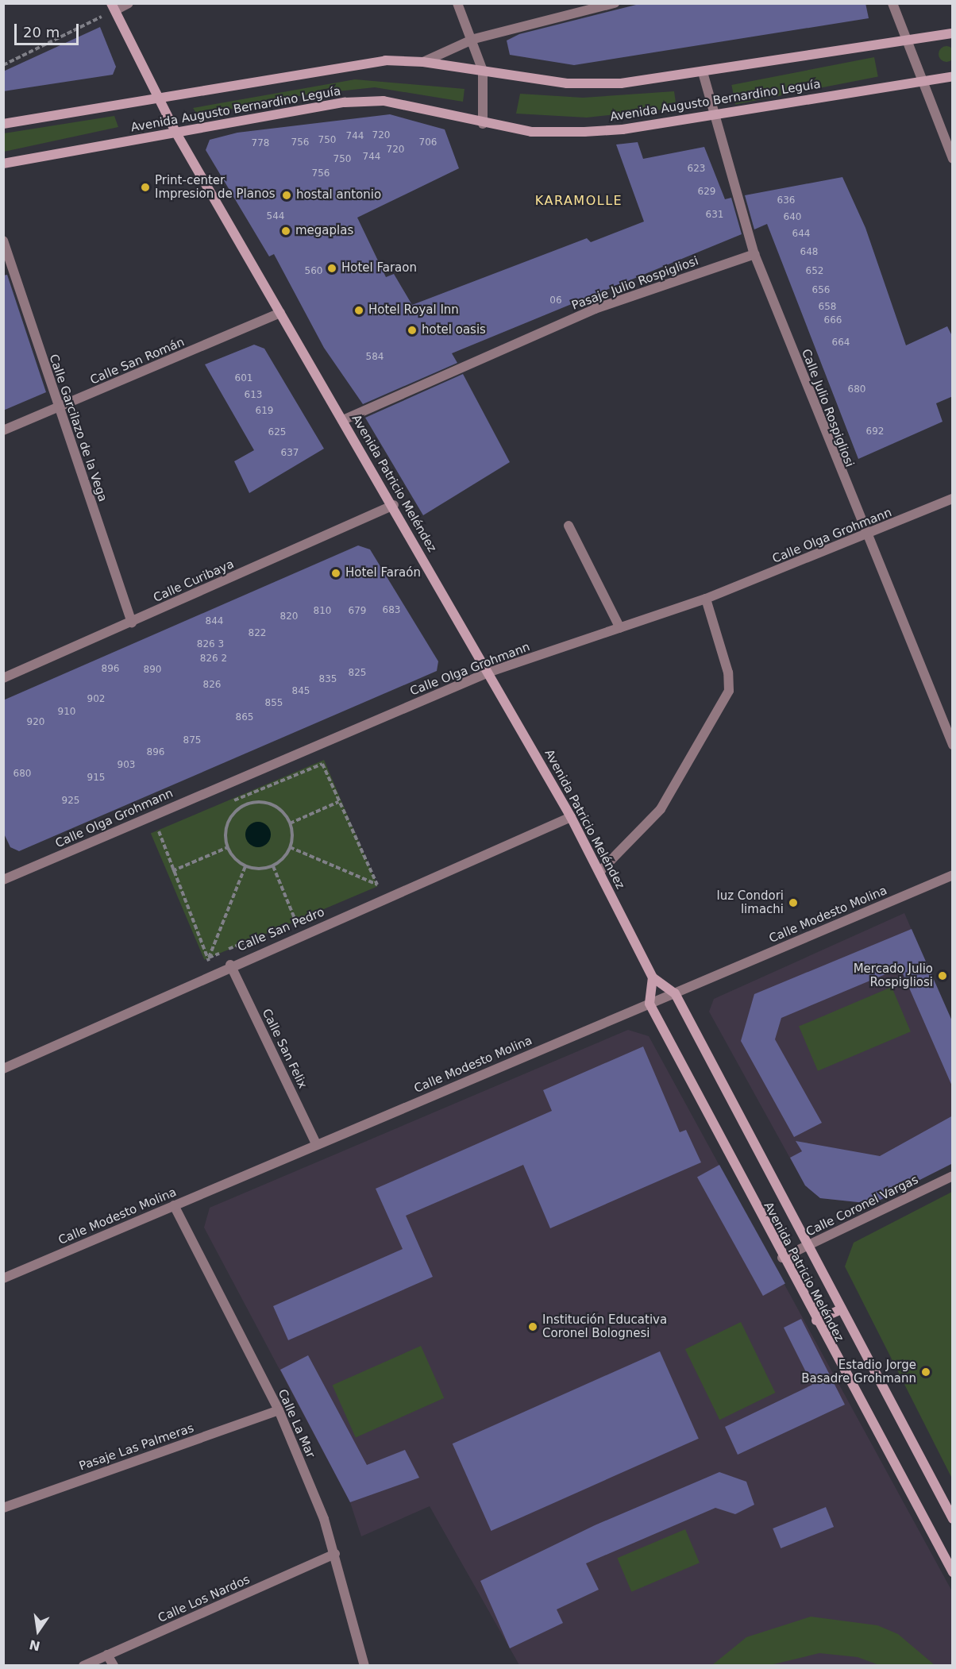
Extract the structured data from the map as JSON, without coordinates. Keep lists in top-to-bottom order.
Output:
{
  "streets": {
    "street": [
      "Avenida Augusto Bernardino Leguía",
      "Pasaje Julio Rospigliosi",
      "Calle San Román",
      "Calle Julio Rospigliosi",
      "Calle Garcilazo de la Vega",
      "Avenida Patricio Meléndez",
      "Calle Olga Grohmann",
      "Calle Curibaya",
      "Calle Modesto Molina",
      "Calle San Pedro",
      "Calle San Felix",
      "Calle Coronel Vargas",
      "Calle La Mar",
      "Pasaje Las Palmeras",
      "Calle Los Nardos"
    ]
  },
  "crossings": [
    ["Avenida Augusto Bernardino Leguía", "Calle Julio Rospigliosi"],
    ["Avenida Augusto Bernardino Leguía", "Avenida Patricio Meléndez"],
    ["Pasaje Julio Rospigliosi", "Calle Julio Rospigliosi"],
    ["Pasaje Julio Rospigliosi", "Avenida Patricio Meléndez"],
    ["Calle San Román", "Calle Garcilazo de la Vega"],
    ["Calle San Román", "Avenida Patricio Meléndez"],
    ["Calle Julio Rospigliosi", "Calle Olga Grohmann"],
    ["Calle Garcilazo de la Vega", "Calle Curibaya"],
    ["Avenida Patricio Meléndez", "Calle Olga Grohmann"],
    ["Avenida Patricio Meléndez", "Calle Curibaya"],
    ["Avenida Patricio Meléndez", "Calle Modesto Molina"],
    ["Avenida Patricio Meléndez", "Calle San Pedro"],
    ["Avenida Patricio Meléndez", "Calle Coronel Vargas"],
    ["Calle Modesto Molina", "Calle San Felix"],
    ["Calle Modesto Molina", "Calle La Mar"],
    ["Calle San Pedro", "Calle San Felix"],
    ["Calle La Mar", "Pasaje Las Palmeras"],
    ["Calle La Mar", "Calle Los Nardos"]
  ],
  "districts": ["KARAMOLLE"],
  "places": [
    "Print-center Impresion de Planos",
    "hostal antonio",
    "megaplas",
    "Hotel Faraon",
    "Hotel Royal Inn",
    "hotel oasis",
    "Hotel Faraón",
    "luz Condori limachi",
    "Mercado Julio Rospigliosi",
    "Institución Educativa Coronel Bolognesi",
    "Estadio Jorge Basadre Grohmann"
  ],
  "house_numbers": [
    "720",
    "744",
    "750",
    "756",
    "706",
    "778",
    "720",
    "744",
    "750",
    "623",
    "756",
    "629",
    "636",
    "631",
    "544",
    "640",
    "644",
    "648",
    "560",
    "652",
    "656",
    "06",
    "658",
    "666",
    "664",
    "584",
    "601",
    "680",
    "613",
    "619",
    "692",
    "625",
    "637",
    "683",
    "810",
    "679",
    "820",
    "844",
    "822",
    "826 3",
    "826 2",
    "896",
    "890",
    "825",
    "835",
    "826",
    "845",
    "902",
    "855",
    "910",
    "865",
    "920",
    "875",
    "896",
    "903",
    "680",
    "915",
    "925"
  ],
  "scale_bar": "20 m",
  "north": "bottom"
}
